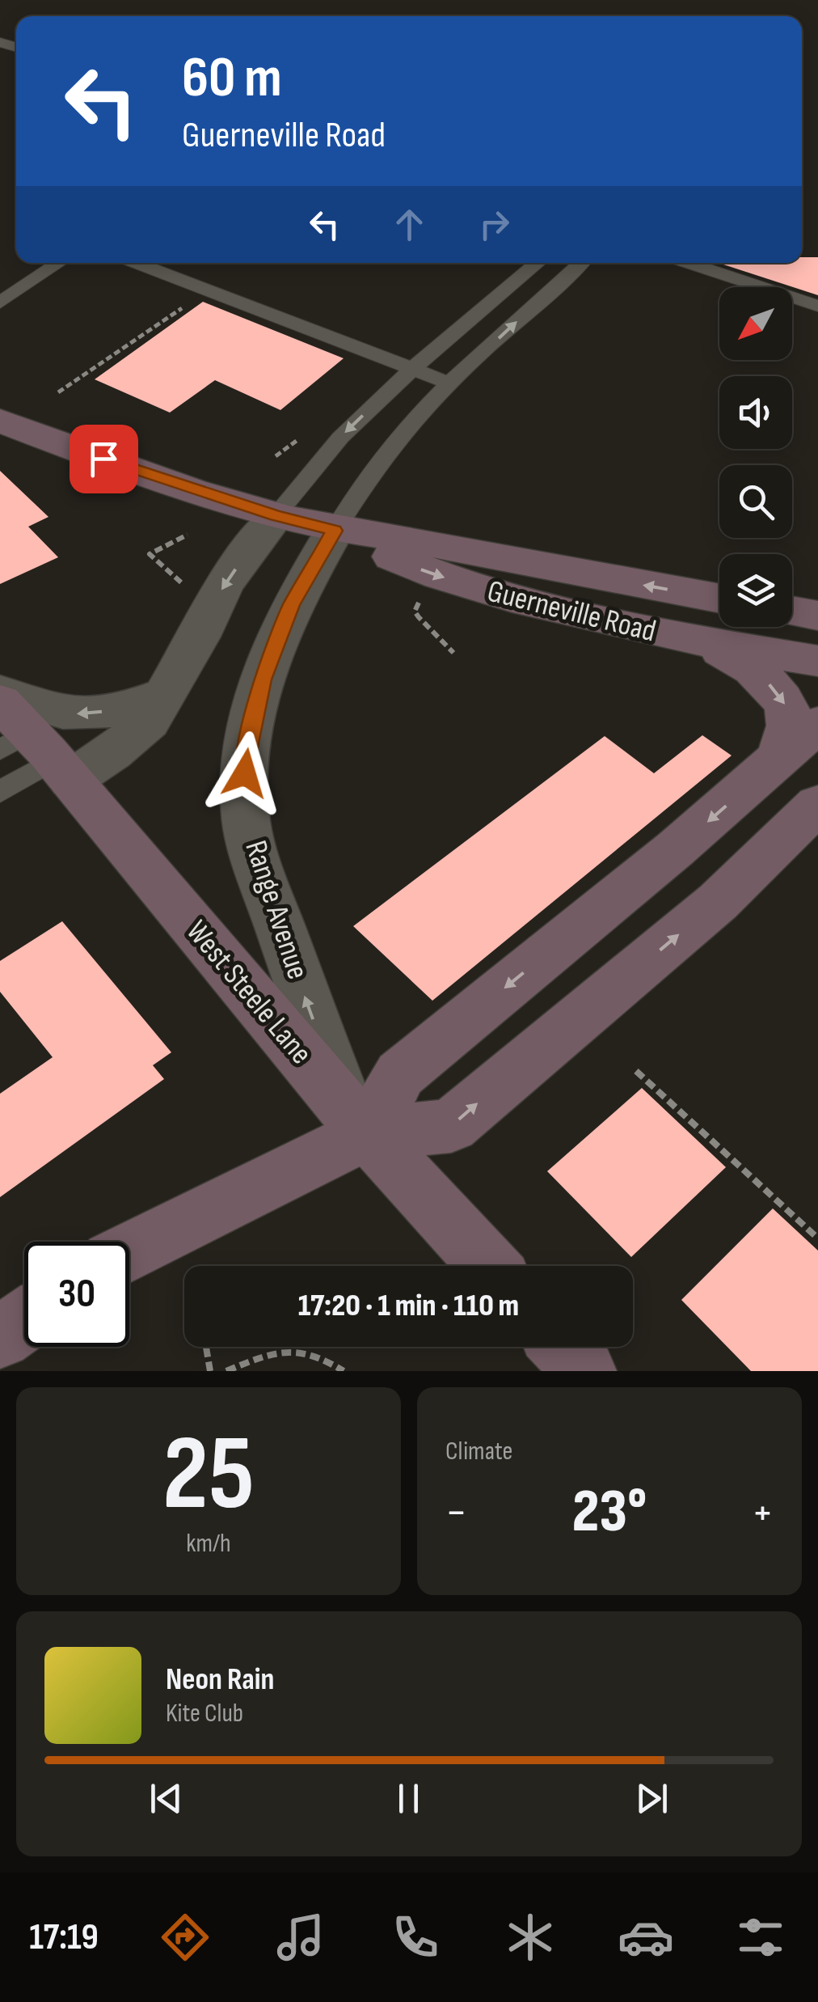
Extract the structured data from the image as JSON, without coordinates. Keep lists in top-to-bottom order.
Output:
{
  "streets": {
    "street": ["Guerneville Road", "Range Avenue", "West Steele Lane"]
  },
  "crossings": [
    ["Guerneville Road", "Range Avenue"],
    ["Range Avenue", "West Steele Lane"]
  ],
  "one_way": ["Range Avenue"],
  "north": "bottom left",
  "page": {
    "turn": ["60 m", "Guerneville Road"],
    "limit": "30",
    "trip": "17:20 · 1 min · 110 m",
    "tile": [
      ["25", "km/h"],
      "Climate"
    ],
    "heat": ["−", "23°", "+"],
    "song": ["Neon Rain", "Kite Club"],
    "tabs": "17:19"
  }
}
